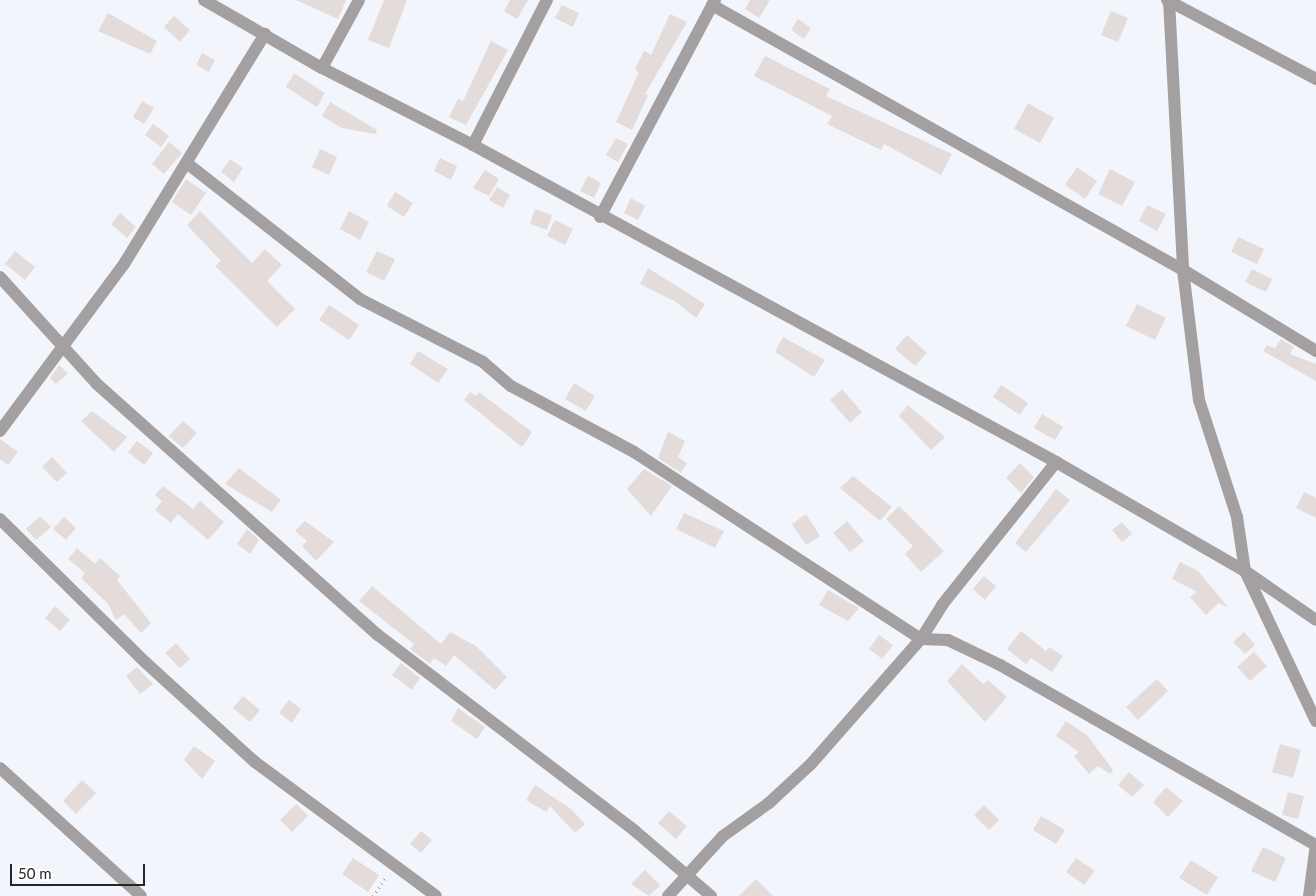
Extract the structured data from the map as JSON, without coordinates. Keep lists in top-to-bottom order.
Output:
{
  "scale_bar": "50 m"
}
